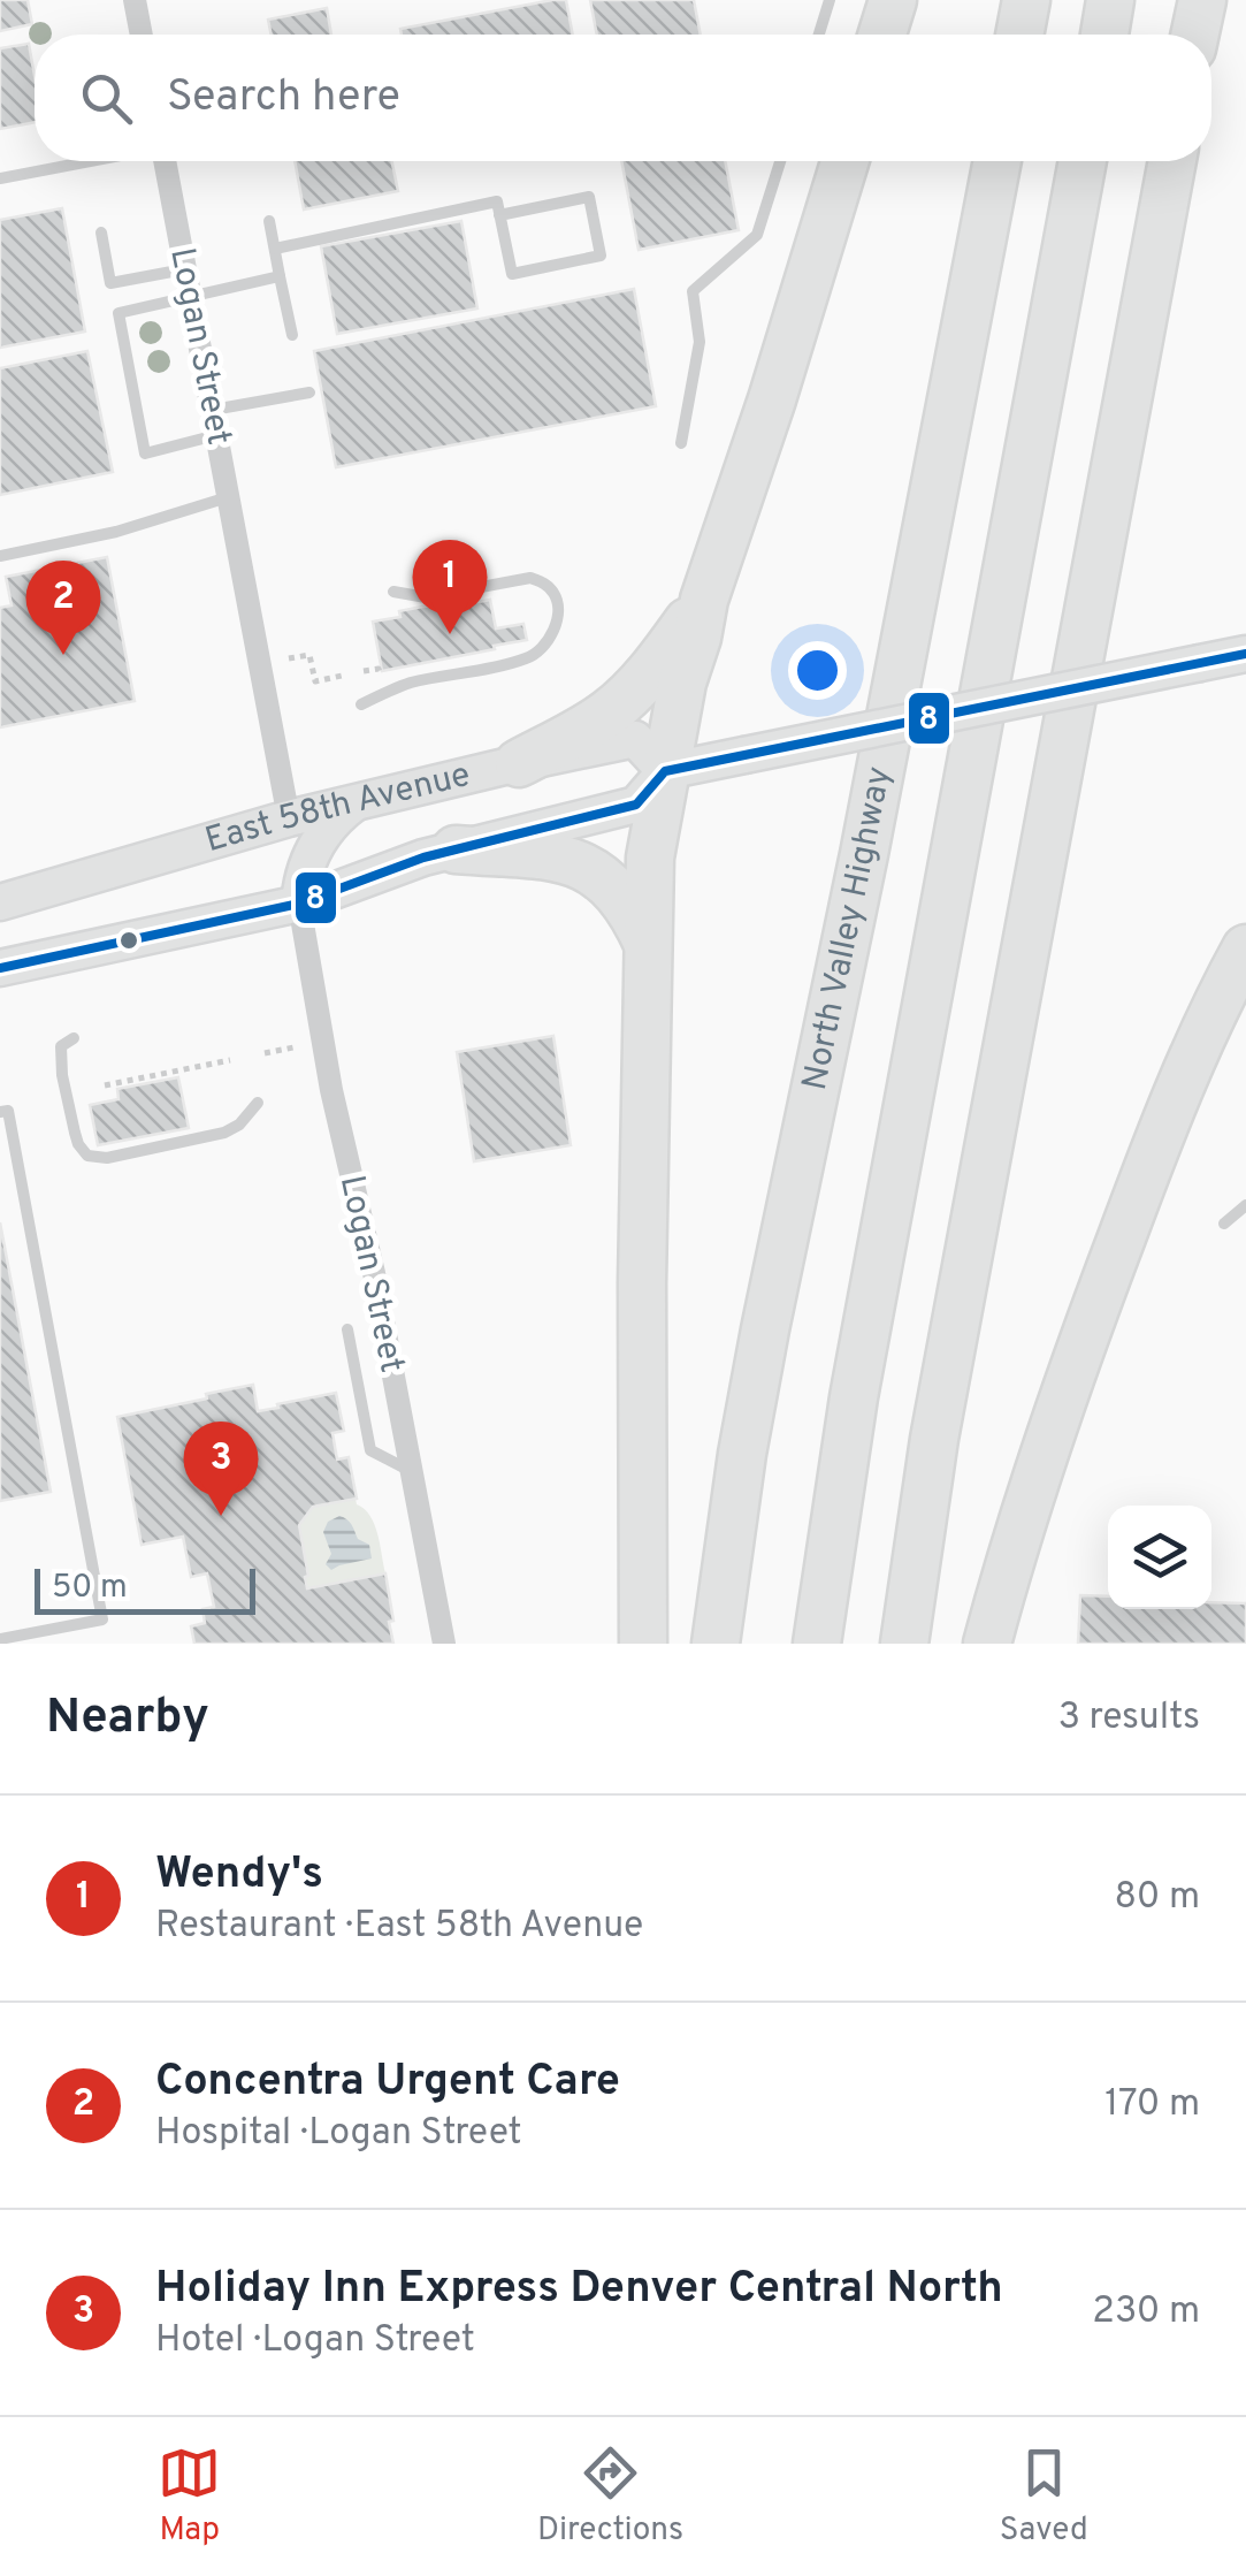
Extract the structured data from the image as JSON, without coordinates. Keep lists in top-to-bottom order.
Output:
{
  "streets": {
    "highway": ["North Valley Highway"],
    "main road": ["East 58th Avenue"],
    "street": ["Logan Street"]
  },
  "crossings": [
    ["Logan Street", "East 58th Avenue"]
  ],
  "lines": ["transit line 8"],
  "scale_bar": "50 m",
  "page": {
    "search": "Search here",
    "pins": ["1", "2", "3"],
    "scale": "50 m",
    "heading": ["Nearby", "3 results"],
    "list": [
      {
        "mark": "1",
        "name": "Wendy's",
        "note": "Restaurant · East 58th Avenue",
        "value": "80 m"
      },
      {
        "mark": "2",
        "name": "Concentra Urgent Care",
        "note": "Hospital · Logan Street",
        "value": "170 m"
      },
      {
        "mark": "3",
        "name": "Holiday Inn Express Denver Central North",
        "note": "Hotel · Logan Street",
        "value": "230 m"
      }
    ],
    "nav": ["Map", "Directions", "Saved"]
  }
}
